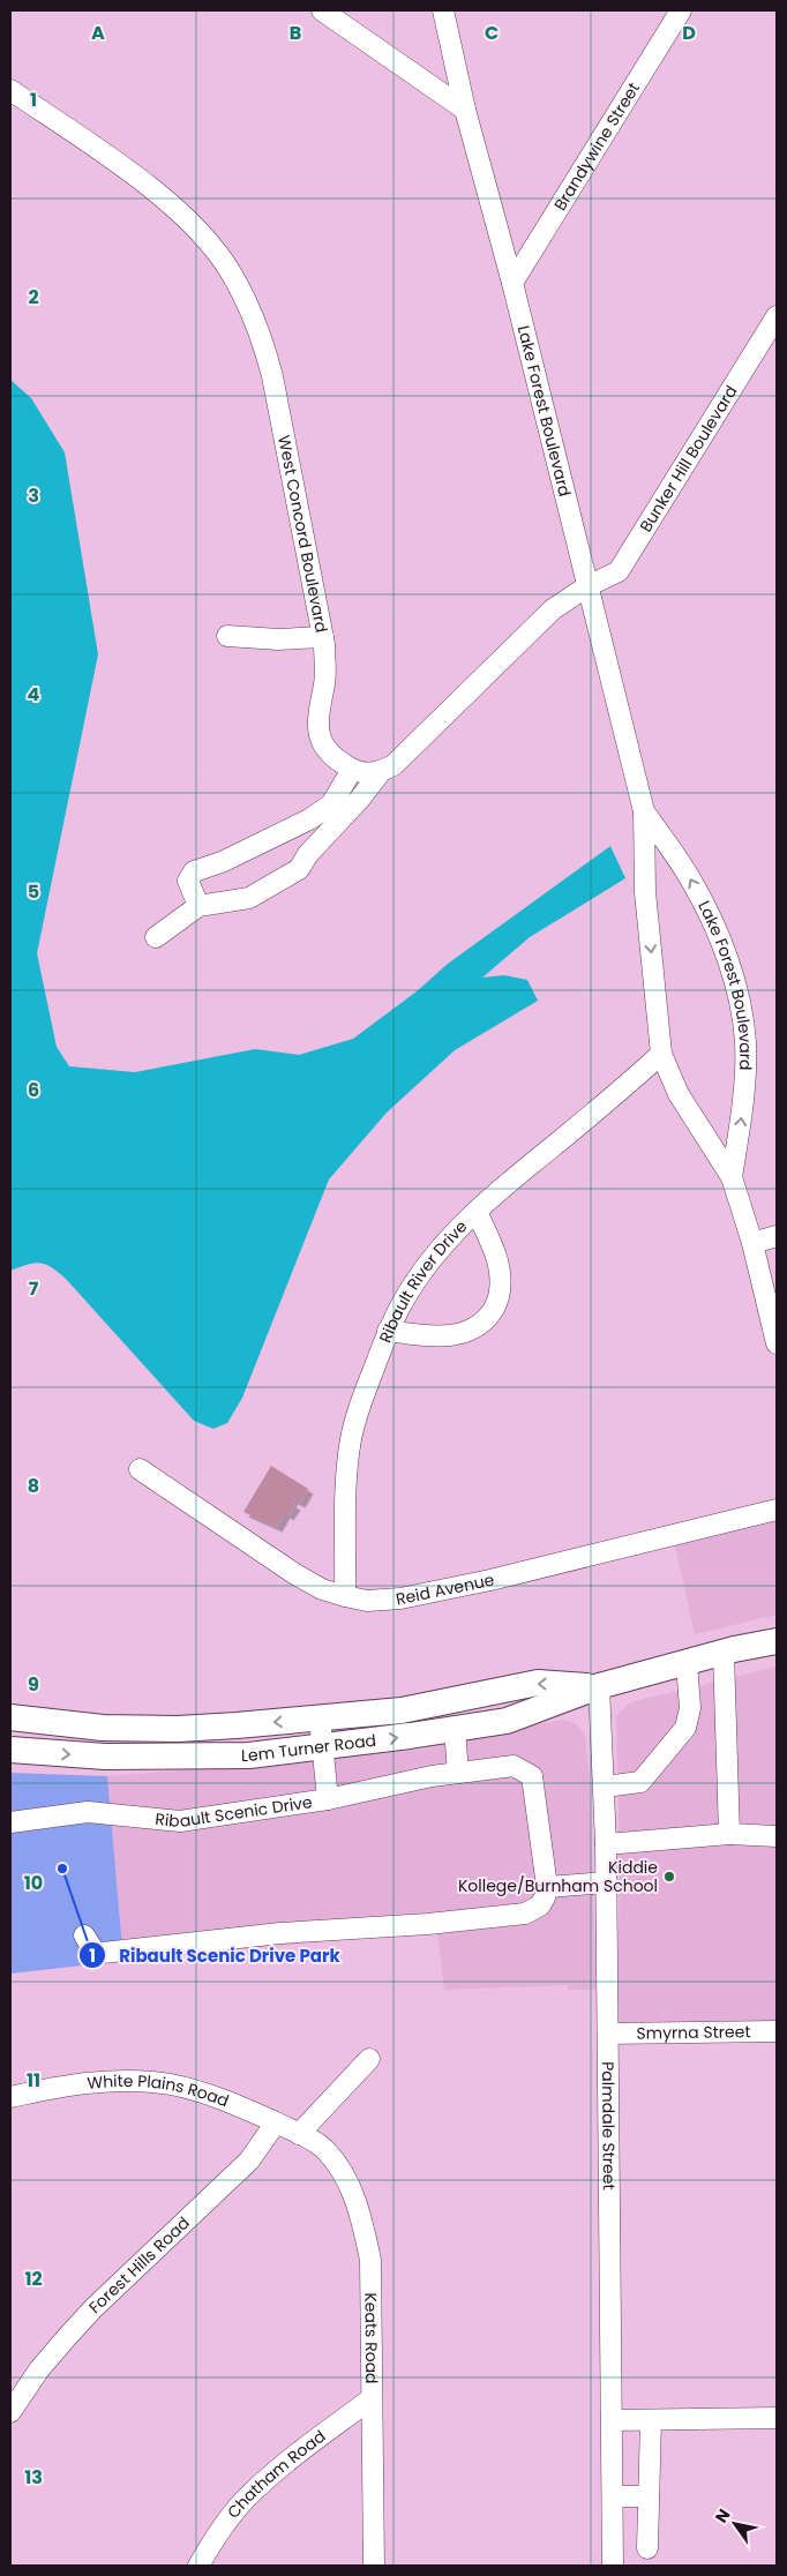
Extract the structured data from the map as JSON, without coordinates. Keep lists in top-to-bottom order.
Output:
{
  "streets": {
    "main road": ["Lem Turner Road"],
    "street": [
      "Brandywine Street",
      "Lake Forest Boulevard",
      "Bunker Hill Boulevard",
      "West Concord Boulevard",
      "Ribault River Drive",
      "Reid Avenue",
      "Ribault Scenic Drive",
      "Smyrna Street",
      "White Plains Road",
      "Palmdale Street",
      "Forest Hills Road",
      "Keats Road",
      "Chatham Road"
    ]
  },
  "crossings": [
    ["Brandywine Street", "Lake Forest Boulevard"],
    ["Lake Forest Boulevard", "Bunker Hill Boulevard"],
    ["Lake Forest Boulevard", "Ribault River Drive"],
    ["Ribault River Drive", "Reid Avenue"],
    ["Lem Turner Road", "Ribault Scenic Drive"],
    ["Lem Turner Road", "Palmdale Street"],
    ["Smyrna Street", "Palmdale Street"],
    ["White Plains Road", "Forest Hills Road"],
    ["White Plains Road", "Keats Road"],
    ["Keats Road", "Chatham Road"]
  ],
  "places": ["Ribault Scenic Drive Park", "Kiddie Kollege/Burnham School"],
  "north": "top left",
  "grid": {
    "columns": [
      "A",
      "B",
      "C",
      "D"
    ],
    "rows": [
      "1",
      "2",
      "3",
      "4",
      "5",
      "6",
      "7",
      "8",
      "9",
      "10",
      "11",
      "12",
      "13"
    ]
  }
}
